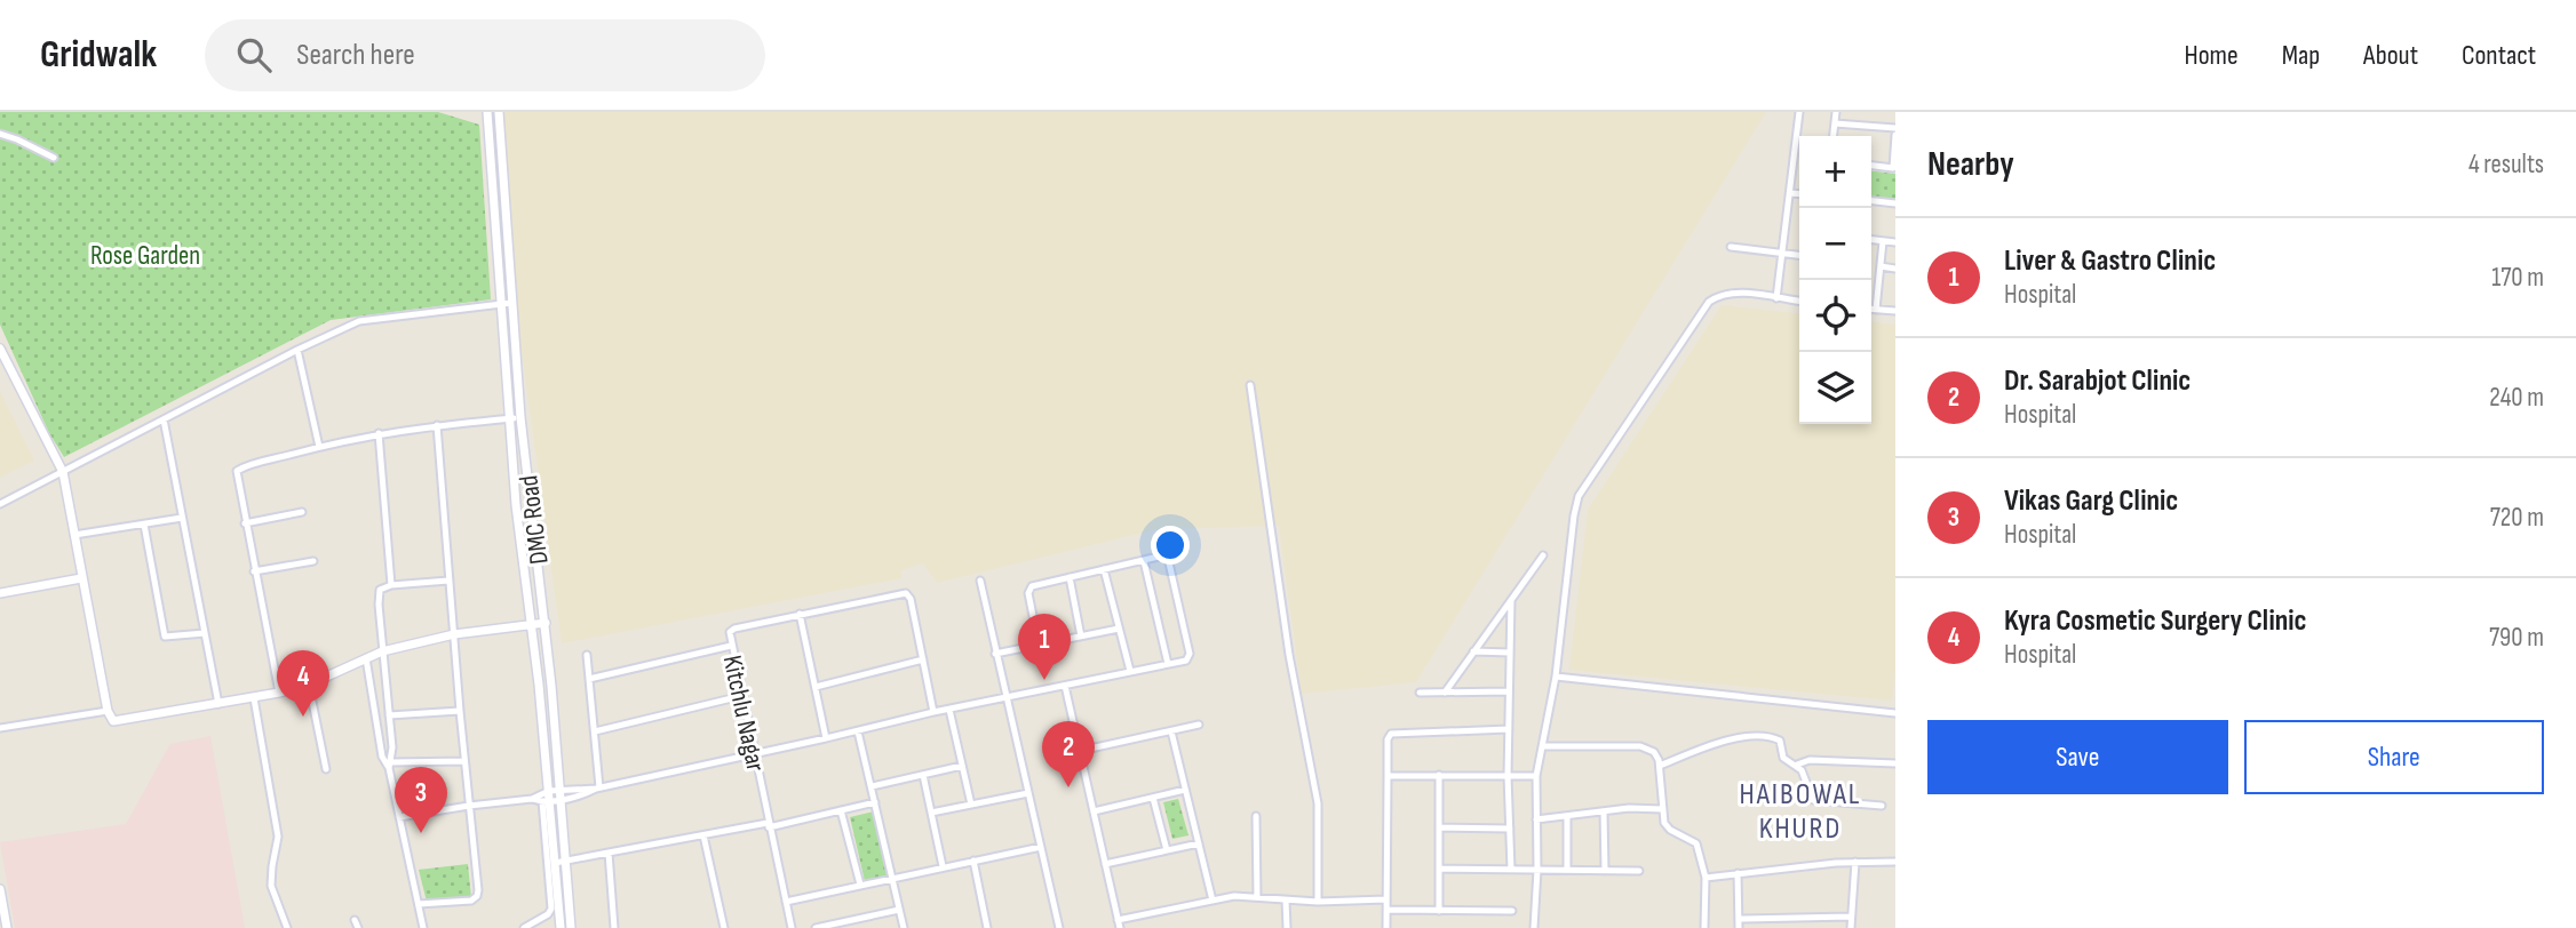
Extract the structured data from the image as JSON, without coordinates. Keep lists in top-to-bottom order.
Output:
{
  "streets": {
    "street": ["DMC Road", "Kitchlu Nagar"]
  },
  "districts": ["HAIBOWAL KHURD"],
  "parks": ["Rose Garden"],
  "page": {
    "header": "Gridwalk",
    "search": "Search here",
    "nav": [
      "Home",
      "Map",
      "About",
      "Contact"
    ],
    "heading": ["Nearby", "4 results"],
    "map_buttons": ["+", "−"],
    "list": [
      {
        "mark": "1",
        "name": "Liver & Gastro Clinic",
        "note": "Hospital",
        "value": "170 m"
      },
      {
        "mark": "2",
        "name": "Dr. Sarabjot Clinic",
        "note": "Hospital",
        "value": "240 m"
      },
      {
        "mark": "3",
        "name": "Vikas Garg Clinic",
        "note": "Hospital",
        "value": "720 m"
      },
      {
        "mark": "4",
        "name": "Kyra Cosmetic Surgery Clinic",
        "note": "Hospital",
        "value": "790 m"
      }
    ],
    "pins": [
      "1",
      "4",
      "2",
      "3"
    ],
    "buttons": ["Save", "Share"]
  }
}
